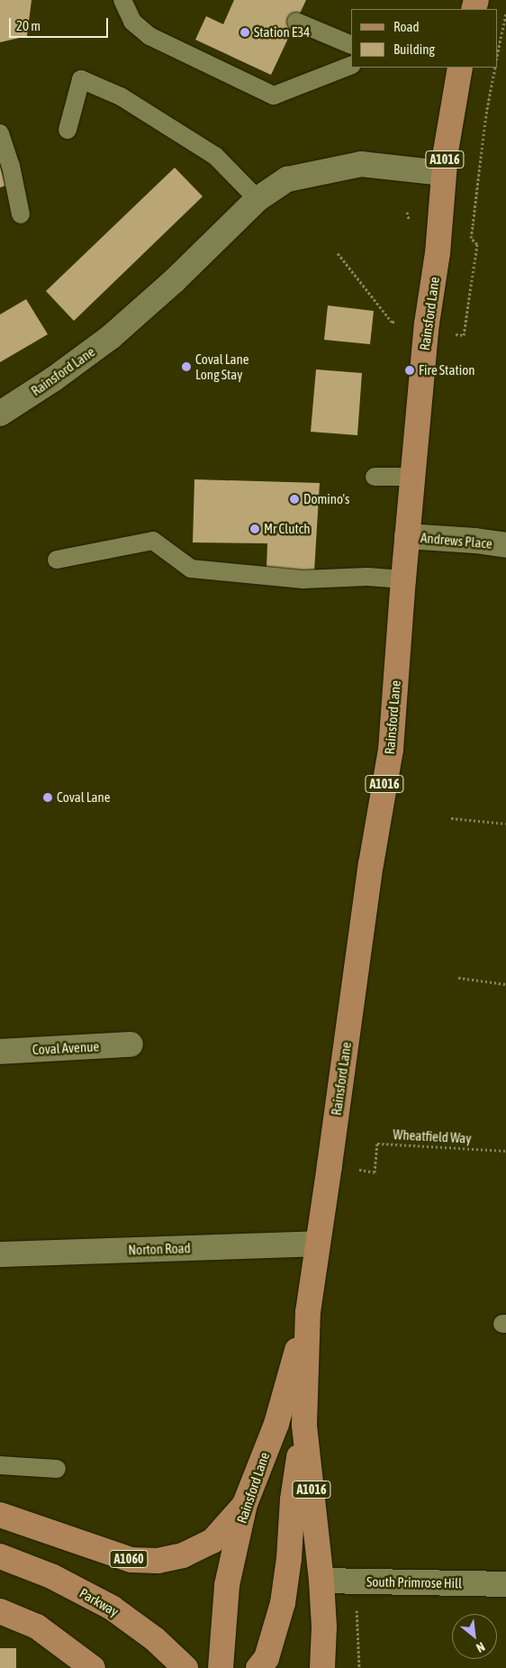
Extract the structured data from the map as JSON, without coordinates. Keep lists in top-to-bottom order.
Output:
{
  "streets": {
    "main road": [
      "A1016",
      "Rainsford Lane",
      "A1060",
      "Parkway"
    ],
    "street": [
      "Andrews Place",
      "Coval Avenue",
      "Norton Road",
      "South Primrose Hill"
    ],
    "path": ["Wheatfield Way"]
  },
  "crossings": [
    ["Rainsford Lane", "Andrews Place"],
    ["Rainsford Lane", "Wheatfield Way"],
    ["Rainsford Lane", "Norton Road"],
    ["Rainsford Lane", "A1060"],
    ["Rainsford Lane", "South Primrose Hill"]
  ],
  "places": [
    "Station E34",
    "Coval Lane Long Stay",
    "Fire Station",
    "Domino's",
    "Mr Clutch",
    "Coval Lane"
  ],
  "legend": ["Road", "Building"],
  "scale_bar": "20 m",
  "north": "bottom right"
}
